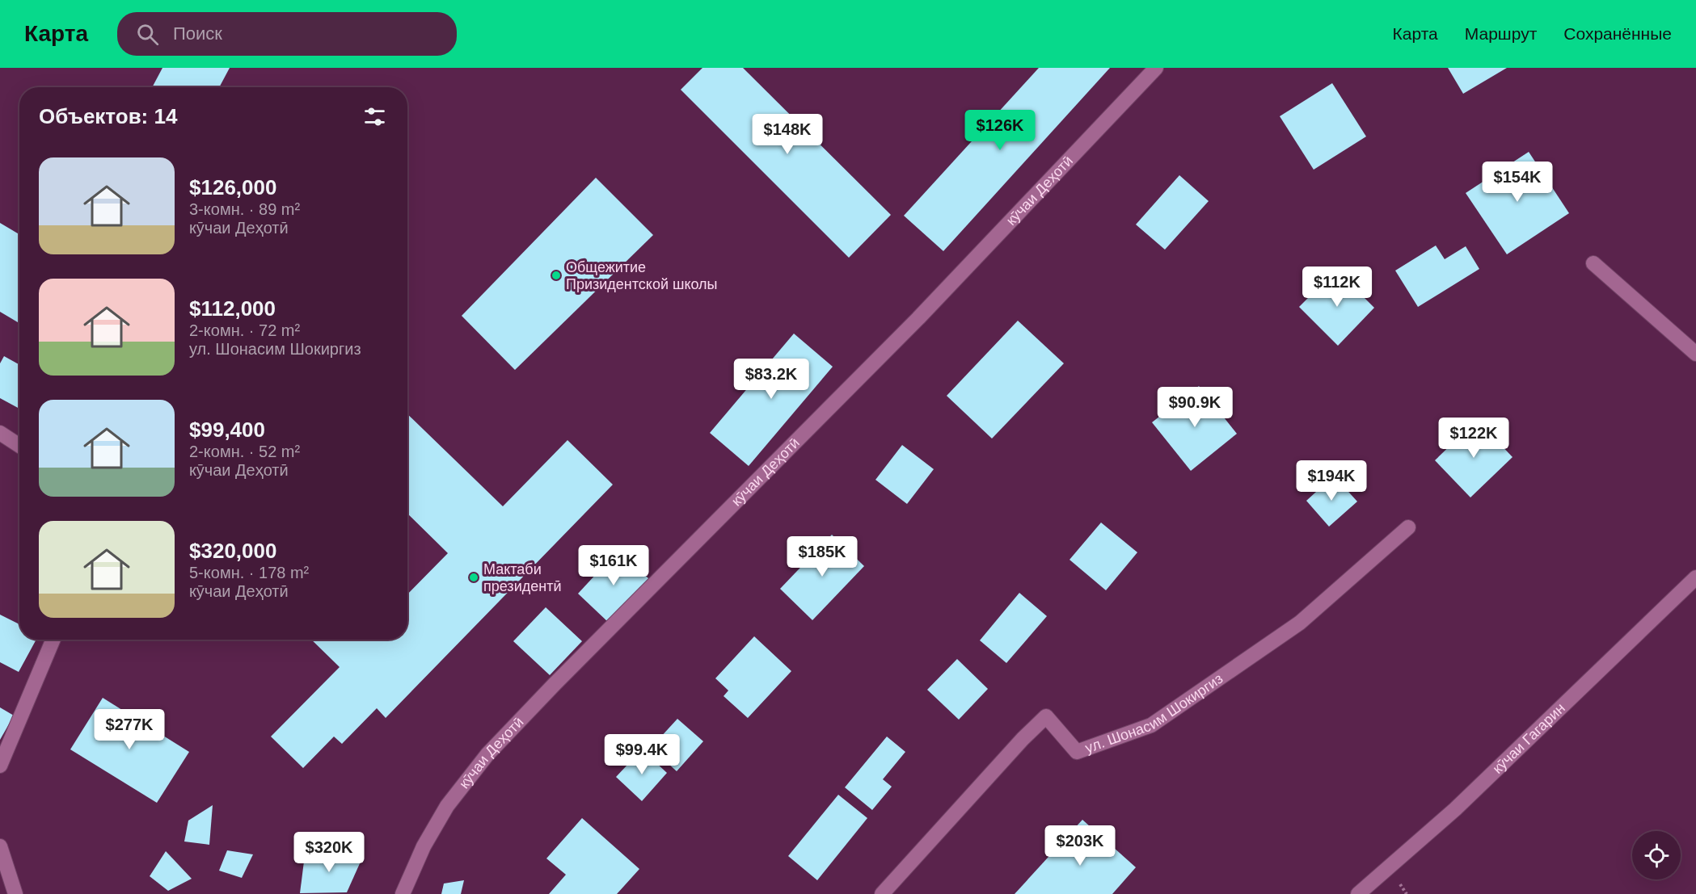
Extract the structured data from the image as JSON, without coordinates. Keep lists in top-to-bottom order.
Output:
{
  "streets": {
    "street": ["кӯчаи Деҳотӣ", "ул. Шонасим Шокиргиз", "кӯчаи Гагарин"]
  },
  "places": ["Общежитие Призидентской школы", "Мактаби президентӣ"],
  "page": {
    "header": "Карта",
    "search": "Поиск",
    "nav": ["Карта", "Маршрут", "Сохранённые"],
    "heading": "Объектов: 14",
    "price": [
      "$126K",
      "$148K",
      "$154K",
      "$112K",
      "$83.2K",
      "$90.9K",
      "$122K",
      "$194K",
      "$185K",
      "$161K",
      "$277K",
      "$99.4K",
      "$203K",
      "$320K"
    ],
    "list": [
      {
        "name": "$126,000",
        "note": "3-комн. · 89 m² · кӯчаи Деҳотӣ"
      },
      {
        "name": "$112,000",
        "note": "2-комн. · 72 m² · ул. Шонасим Шокиргиз"
      },
      {
        "name": "$99,400",
        "note": "2-комн. · 52 m² · кӯчаи Деҳотӣ"
      },
      {
        "name": "$320,000",
        "note": "5-комн. · 178 m² · кӯчаи Деҳотӣ"
      }
    ]
  }
}
